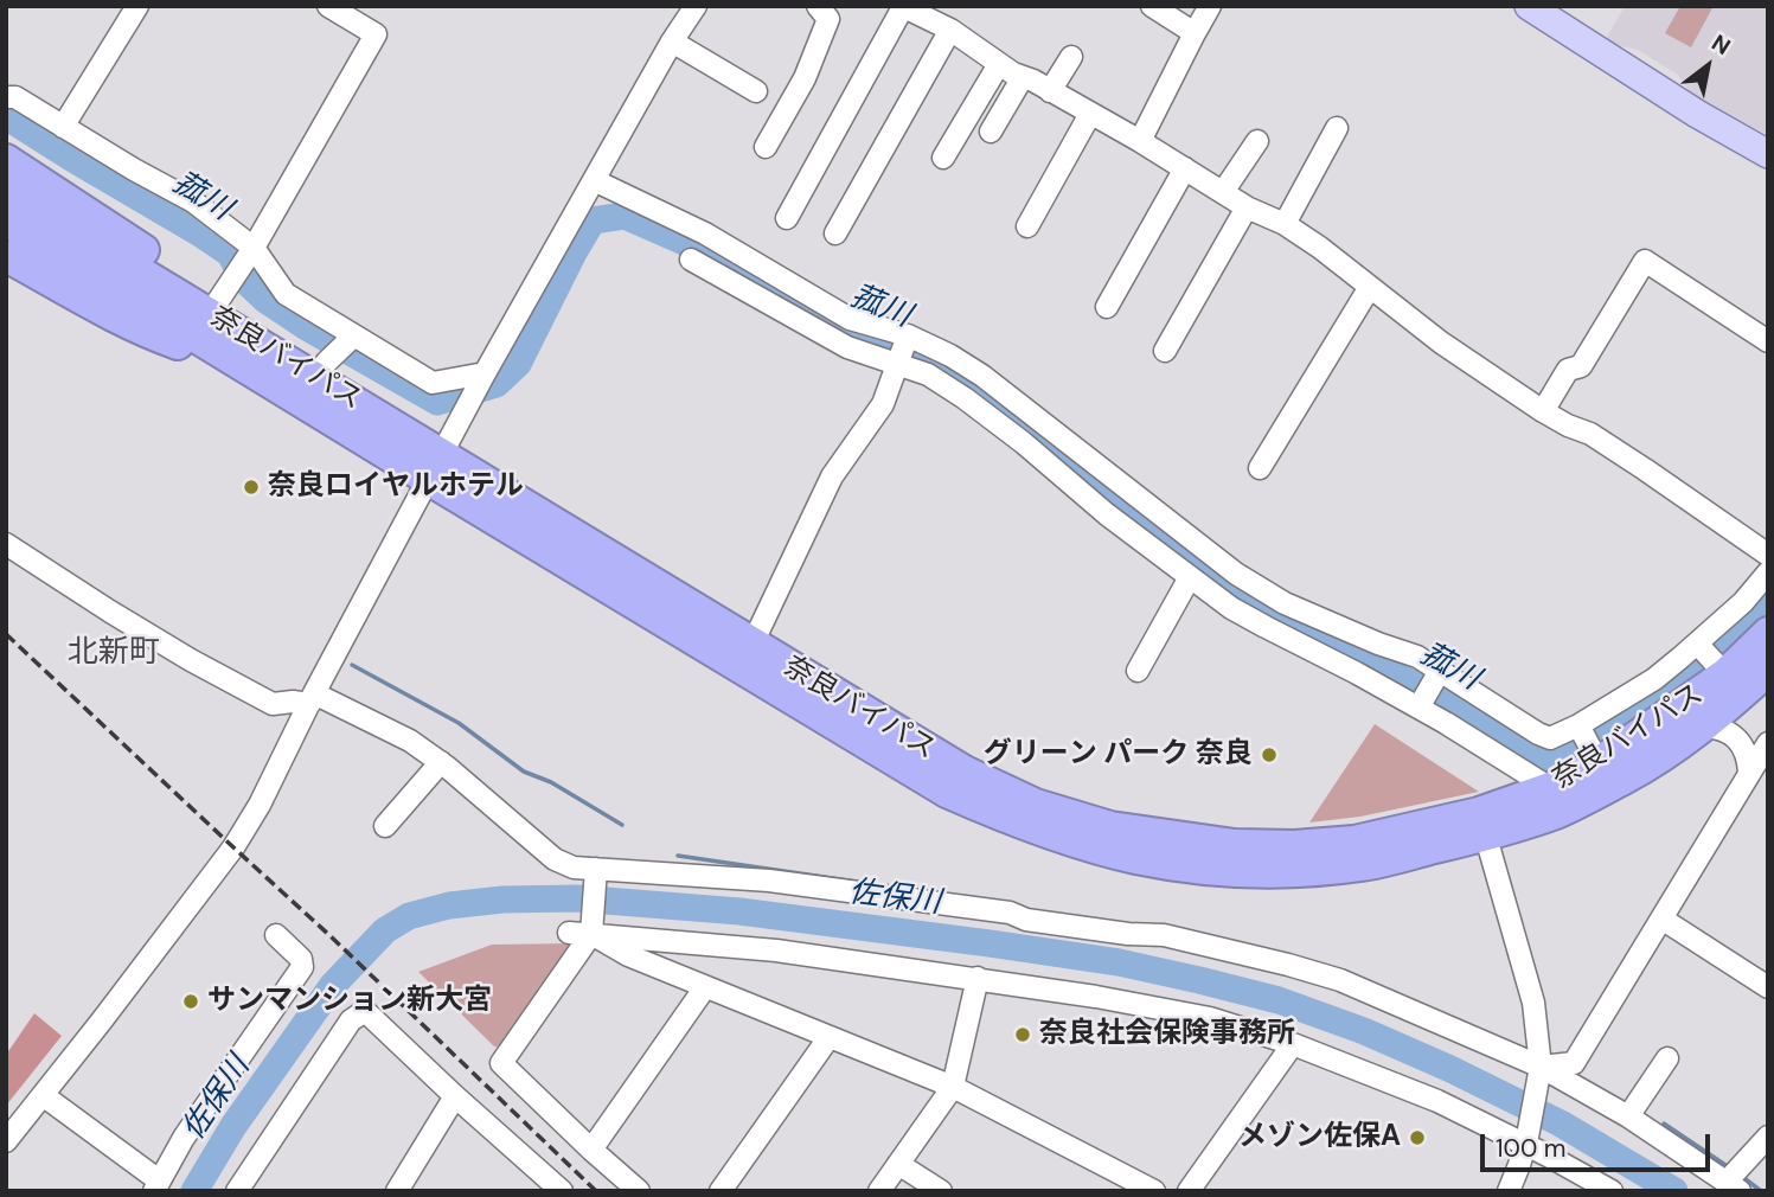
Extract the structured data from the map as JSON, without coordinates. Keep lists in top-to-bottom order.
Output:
{
  "streets": {
    "highway": ["奈良バイパス"]
  },
  "districts": ["北新町"],
  "water": ["菰川", "佐保川"],
  "places": [
    "奈良ロイヤルホテル",
    "グリーン パーク 奈良",
    "サンマンション新大宮",
    "奈良社会保険事務所",
    "メゾン佐保A"
  ],
  "scale_bar": "100 m",
  "north": "top right"
}
